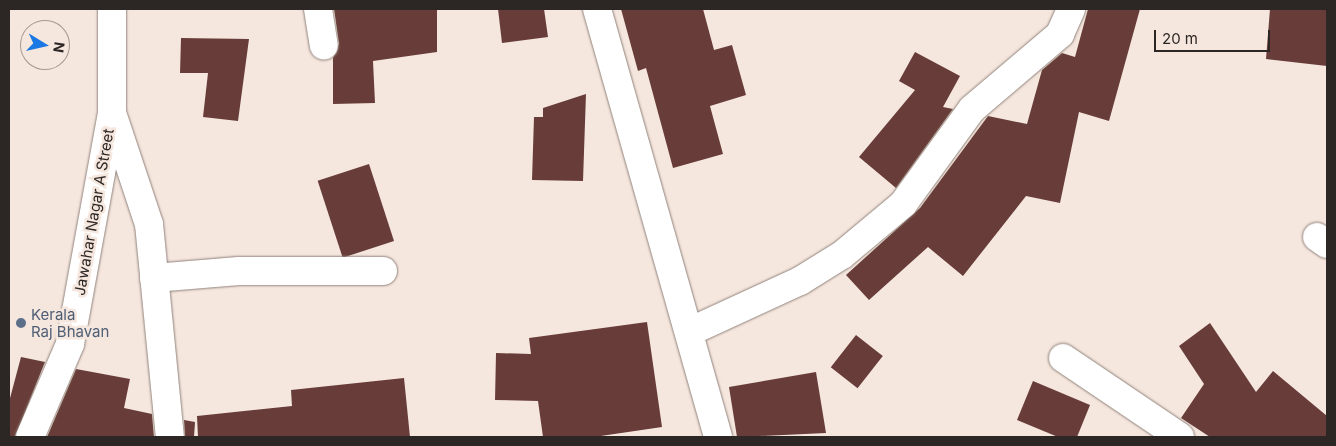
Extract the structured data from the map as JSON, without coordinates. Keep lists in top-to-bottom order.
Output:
{
  "streets": {
    "street": ["Jawahar Nagar A Street"]
  },
  "places": ["Kerala Raj Bhavan"],
  "scale_bar": "20 m",
  "north": "right"
}
